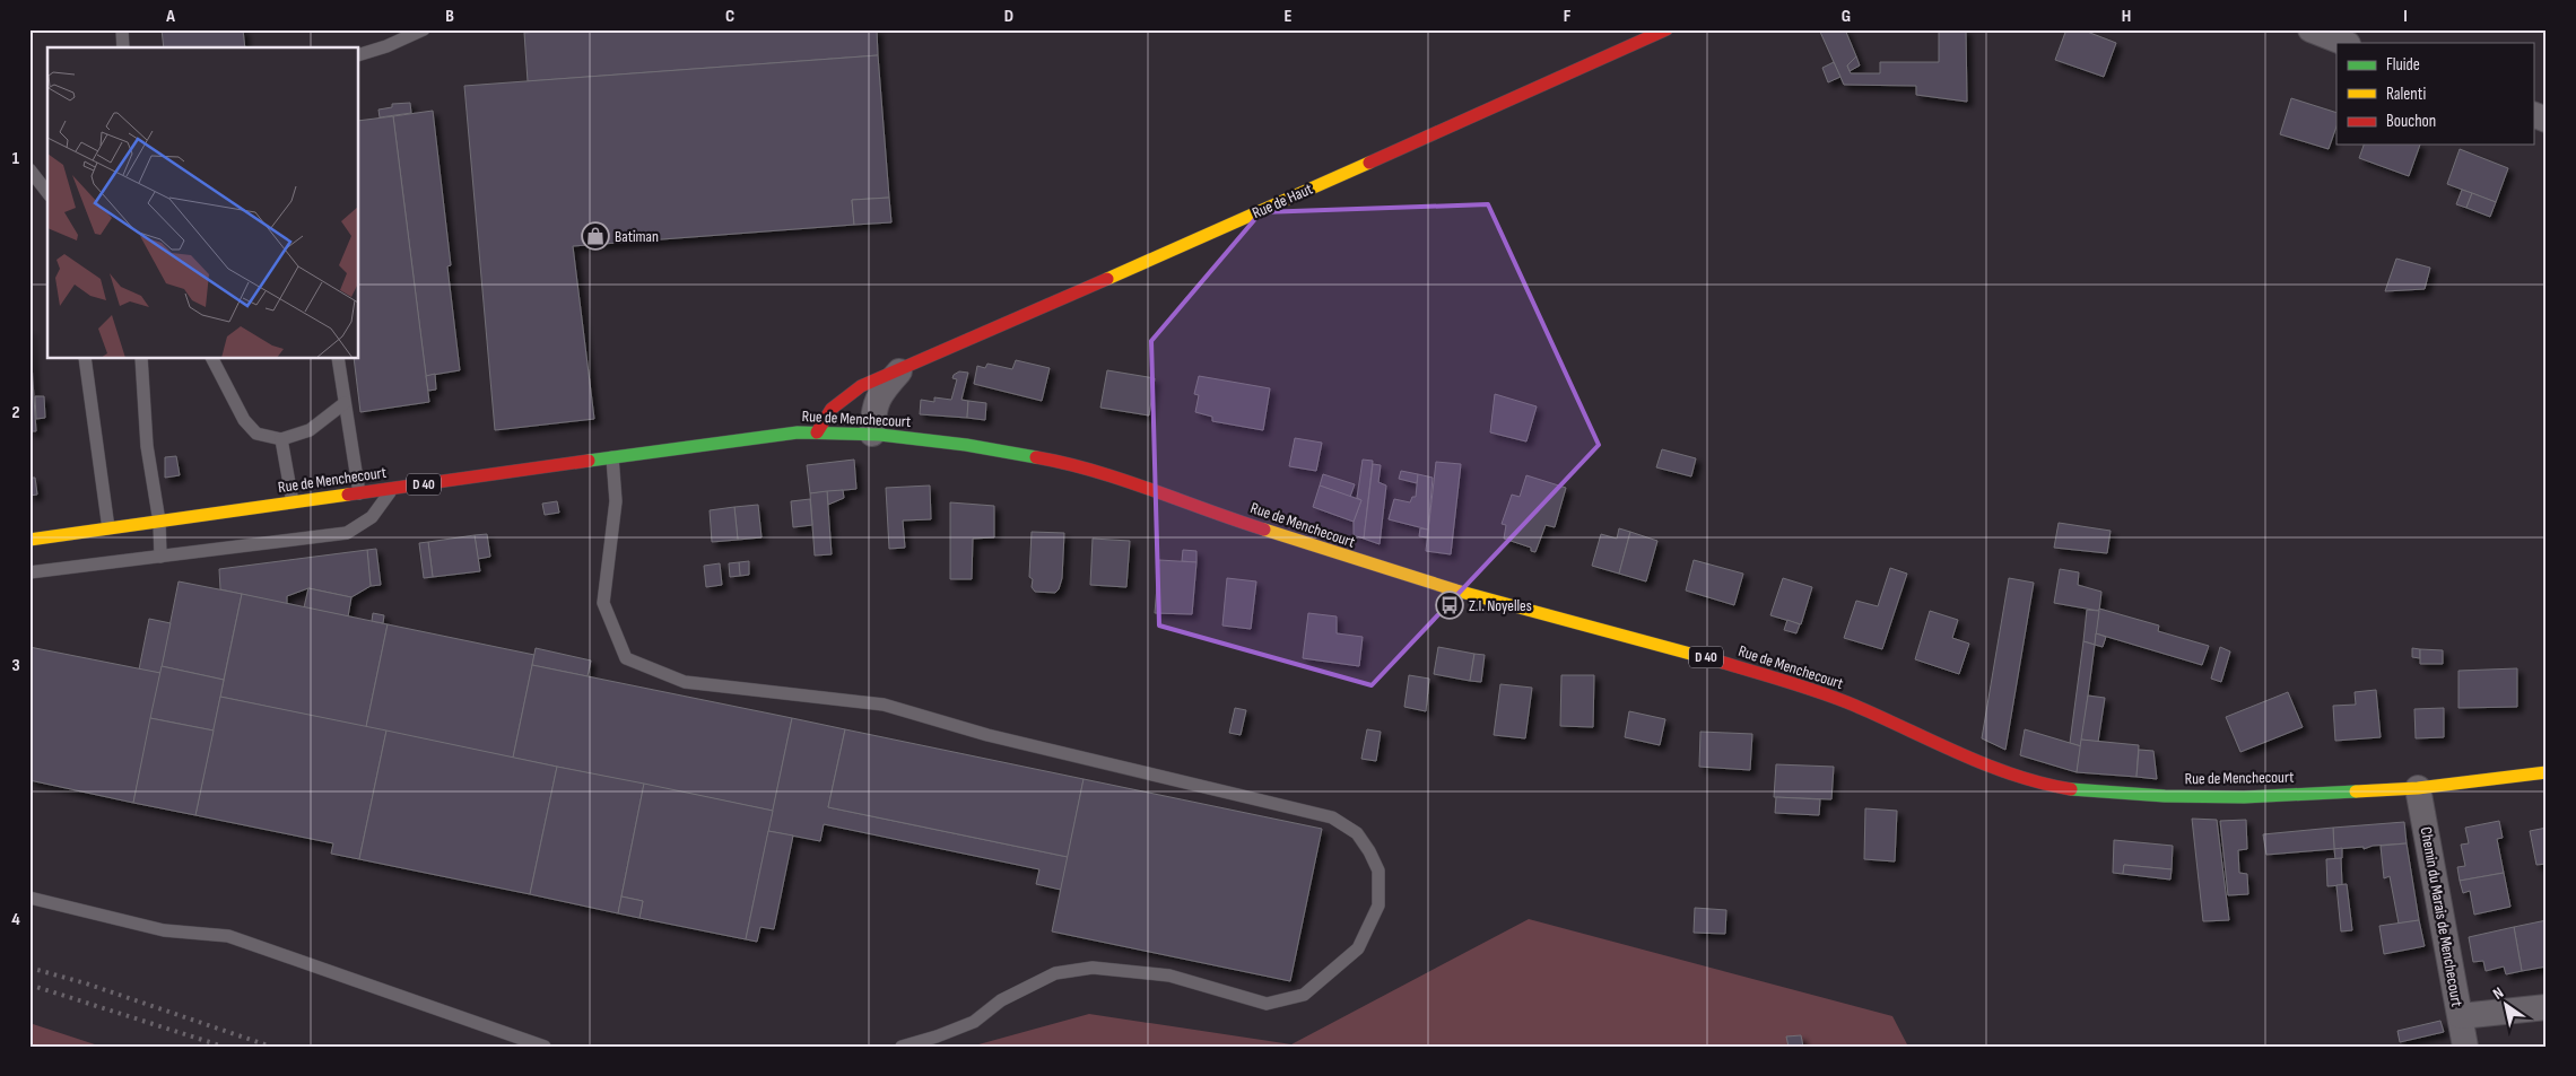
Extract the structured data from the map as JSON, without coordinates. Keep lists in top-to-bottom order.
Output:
{
  "streets": {
    "main road": ["Rue de Haut", "Rue de Menchecourt", "D 40"],
    "street": ["Chemin du Marais de Menchecourt"]
  },
  "crossings": [
    ["Rue de Haut", "Rue de Menchecourt"],
    ["Rue de Menchecourt", "Chemin du Marais de Menchecourt"]
  ],
  "places": {
    "shop": ["Batiman"],
    "bus stop": ["Z.I. Noyelles"]
  },
  "legend": ["Fluide", "Ralenti", "Bouchon"],
  "north": "top left",
  "grid": {
    "columns": [
      "A",
      "B",
      "C",
      "D",
      "E",
      "F",
      "G",
      "H",
      "I"
    ],
    "rows": [
      "1",
      "2",
      "3",
      "4"
    ]
  }
}
